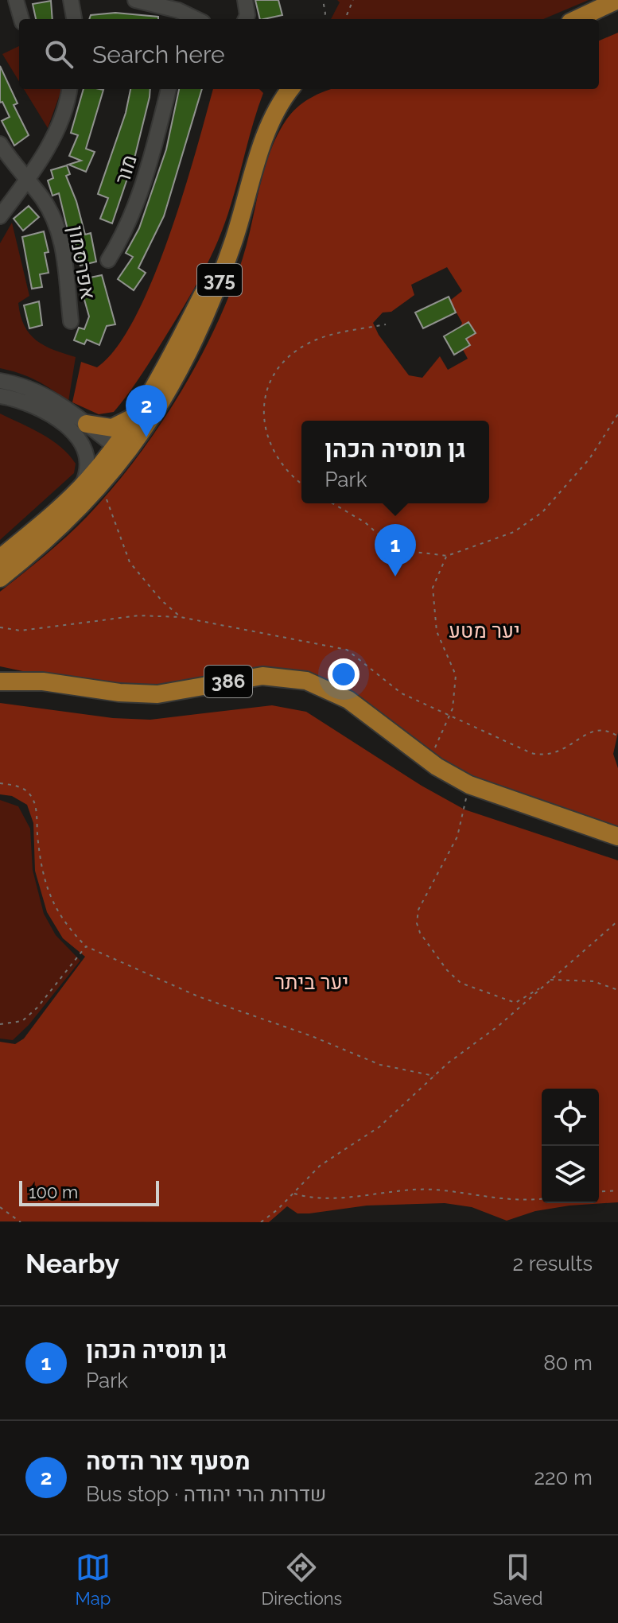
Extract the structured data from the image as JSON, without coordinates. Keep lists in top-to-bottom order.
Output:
{
  "streets": {
    "main road": ["375", "386"],
    "street": ["מור", "אפרסמון"]
  },
  "parks": ["יער מטע", "יער ביתר"],
  "scale_bar": "100 m",
  "page": {
    "search": "Search here",
    "pins": ["2", "1"],
    "popup": ["גן תוסיה הכהן", "Park"],
    "scale": "100 m",
    "heading": ["Nearby", "2 results"],
    "list": [
      {
        "mark": "1",
        "name": "גן תוסיה הכהן",
        "note": "Park",
        "value": "80 m"
      },
      {
        "mark": "2",
        "name": "מסעף צור הדסה",
        "note": "Bus stop · שדרות הרי יהודה",
        "value": "220 m"
      }
    ],
    "nav": ["Map", "Directions", "Saved"]
  }
}
